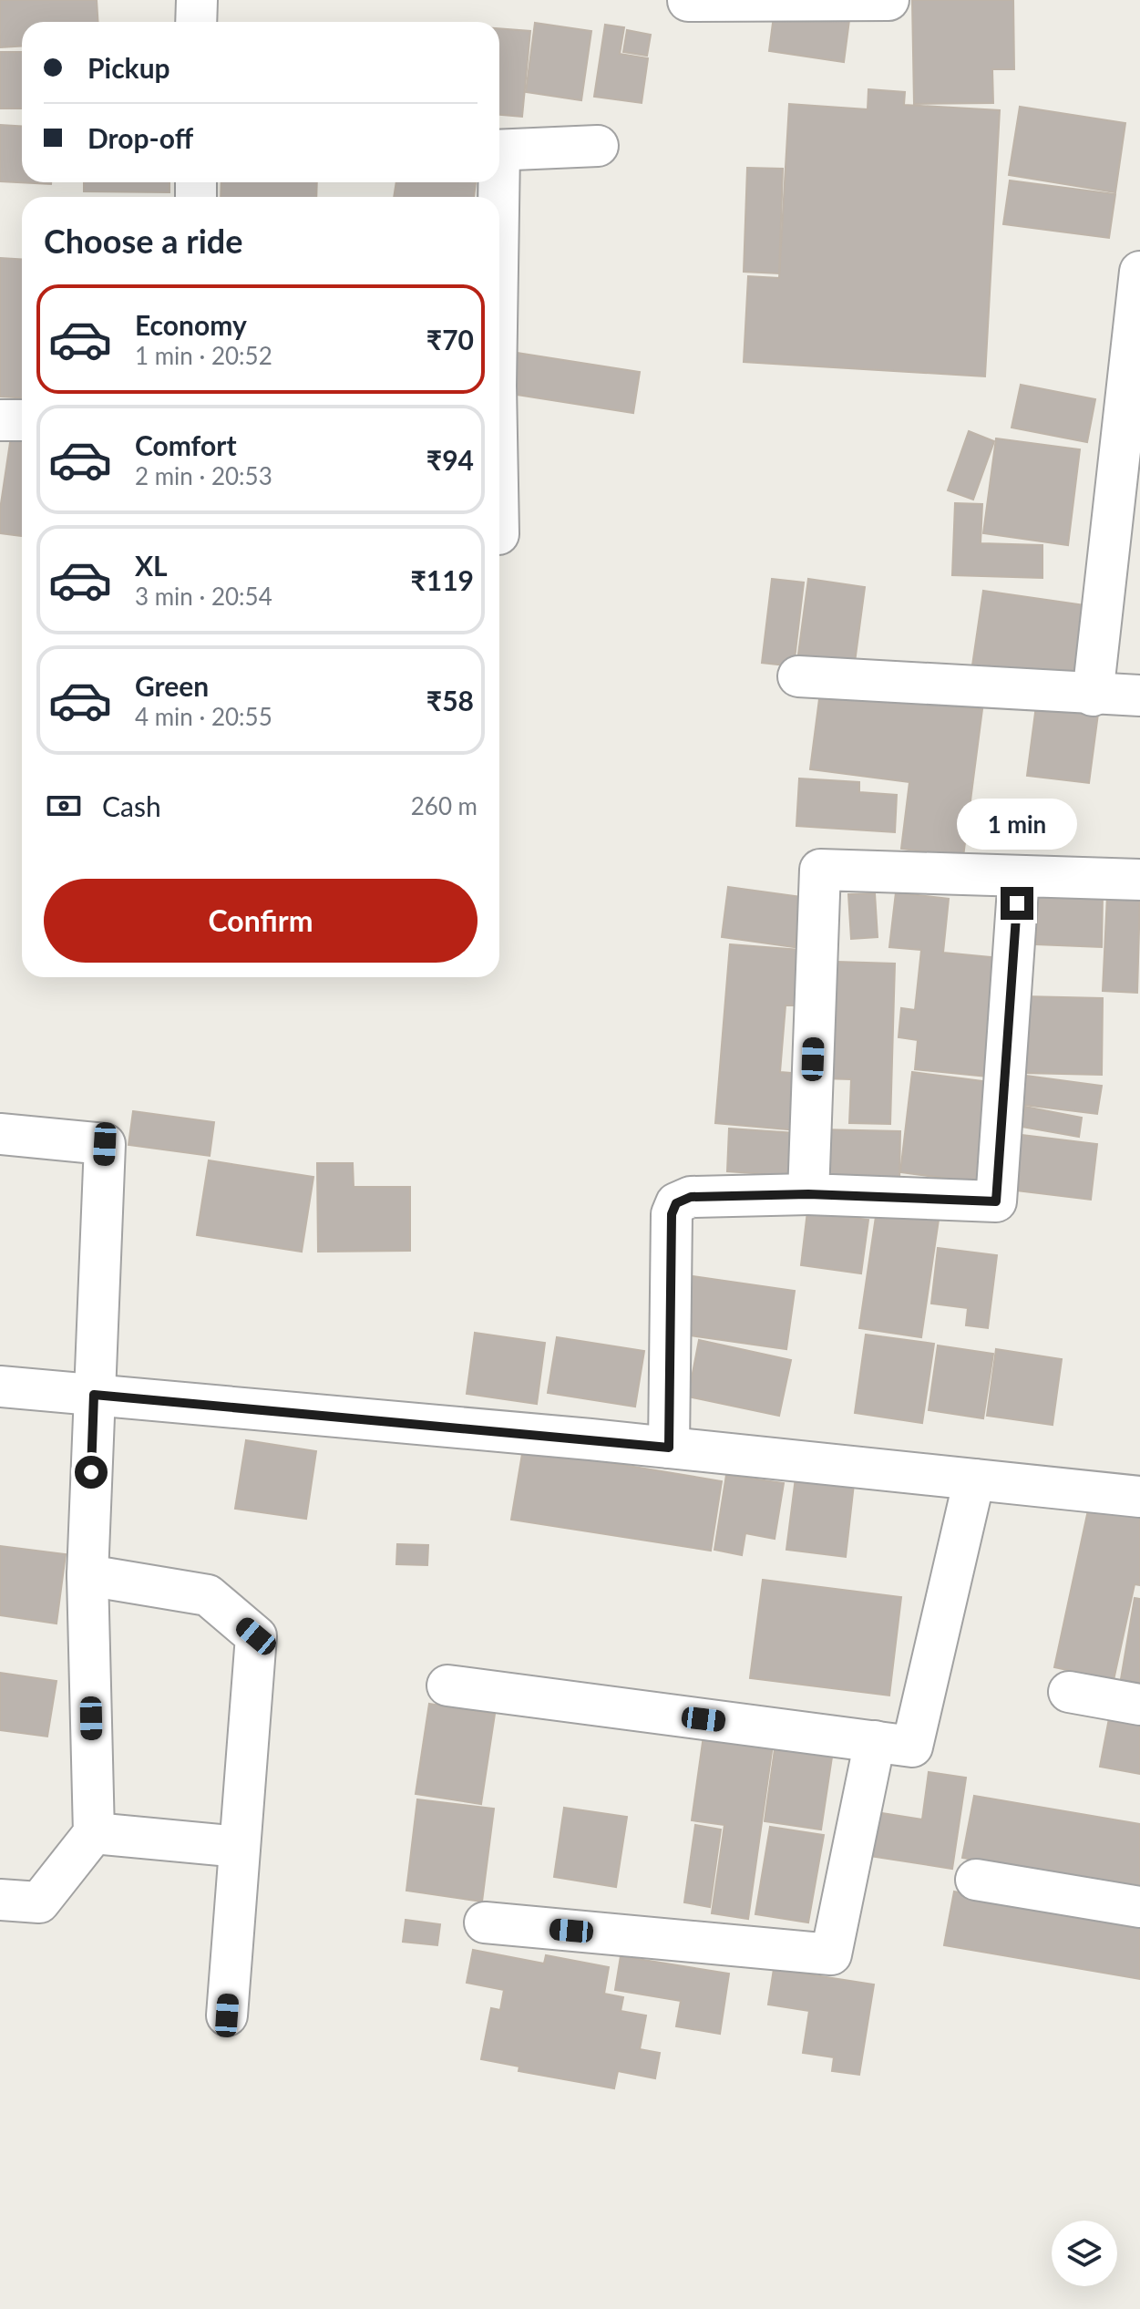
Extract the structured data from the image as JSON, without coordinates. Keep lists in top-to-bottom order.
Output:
{
  "page": {
    "banner": ["Pickup", "Drop-off"],
    "heading": "Choose a ride",
    "list": [
      {
        "name": "Economy",
        "note": "1 min · 20:52",
        "value": "₹70"
      },
      {
        "name": "Comfort",
        "note": "2 min · 20:53",
        "value": "₹94"
      },
      {
        "name": "XL",
        "note": "3 min · 20:54",
        "value": "₹119"
      },
      {
        "name": "Green",
        "note": "4 min · 20:55",
        "value": "₹58"
      }
    ],
    "pay": ["Cash", "260 m"],
    "bubble": "1 min",
    "buttons": "Confirm"
  }
}
